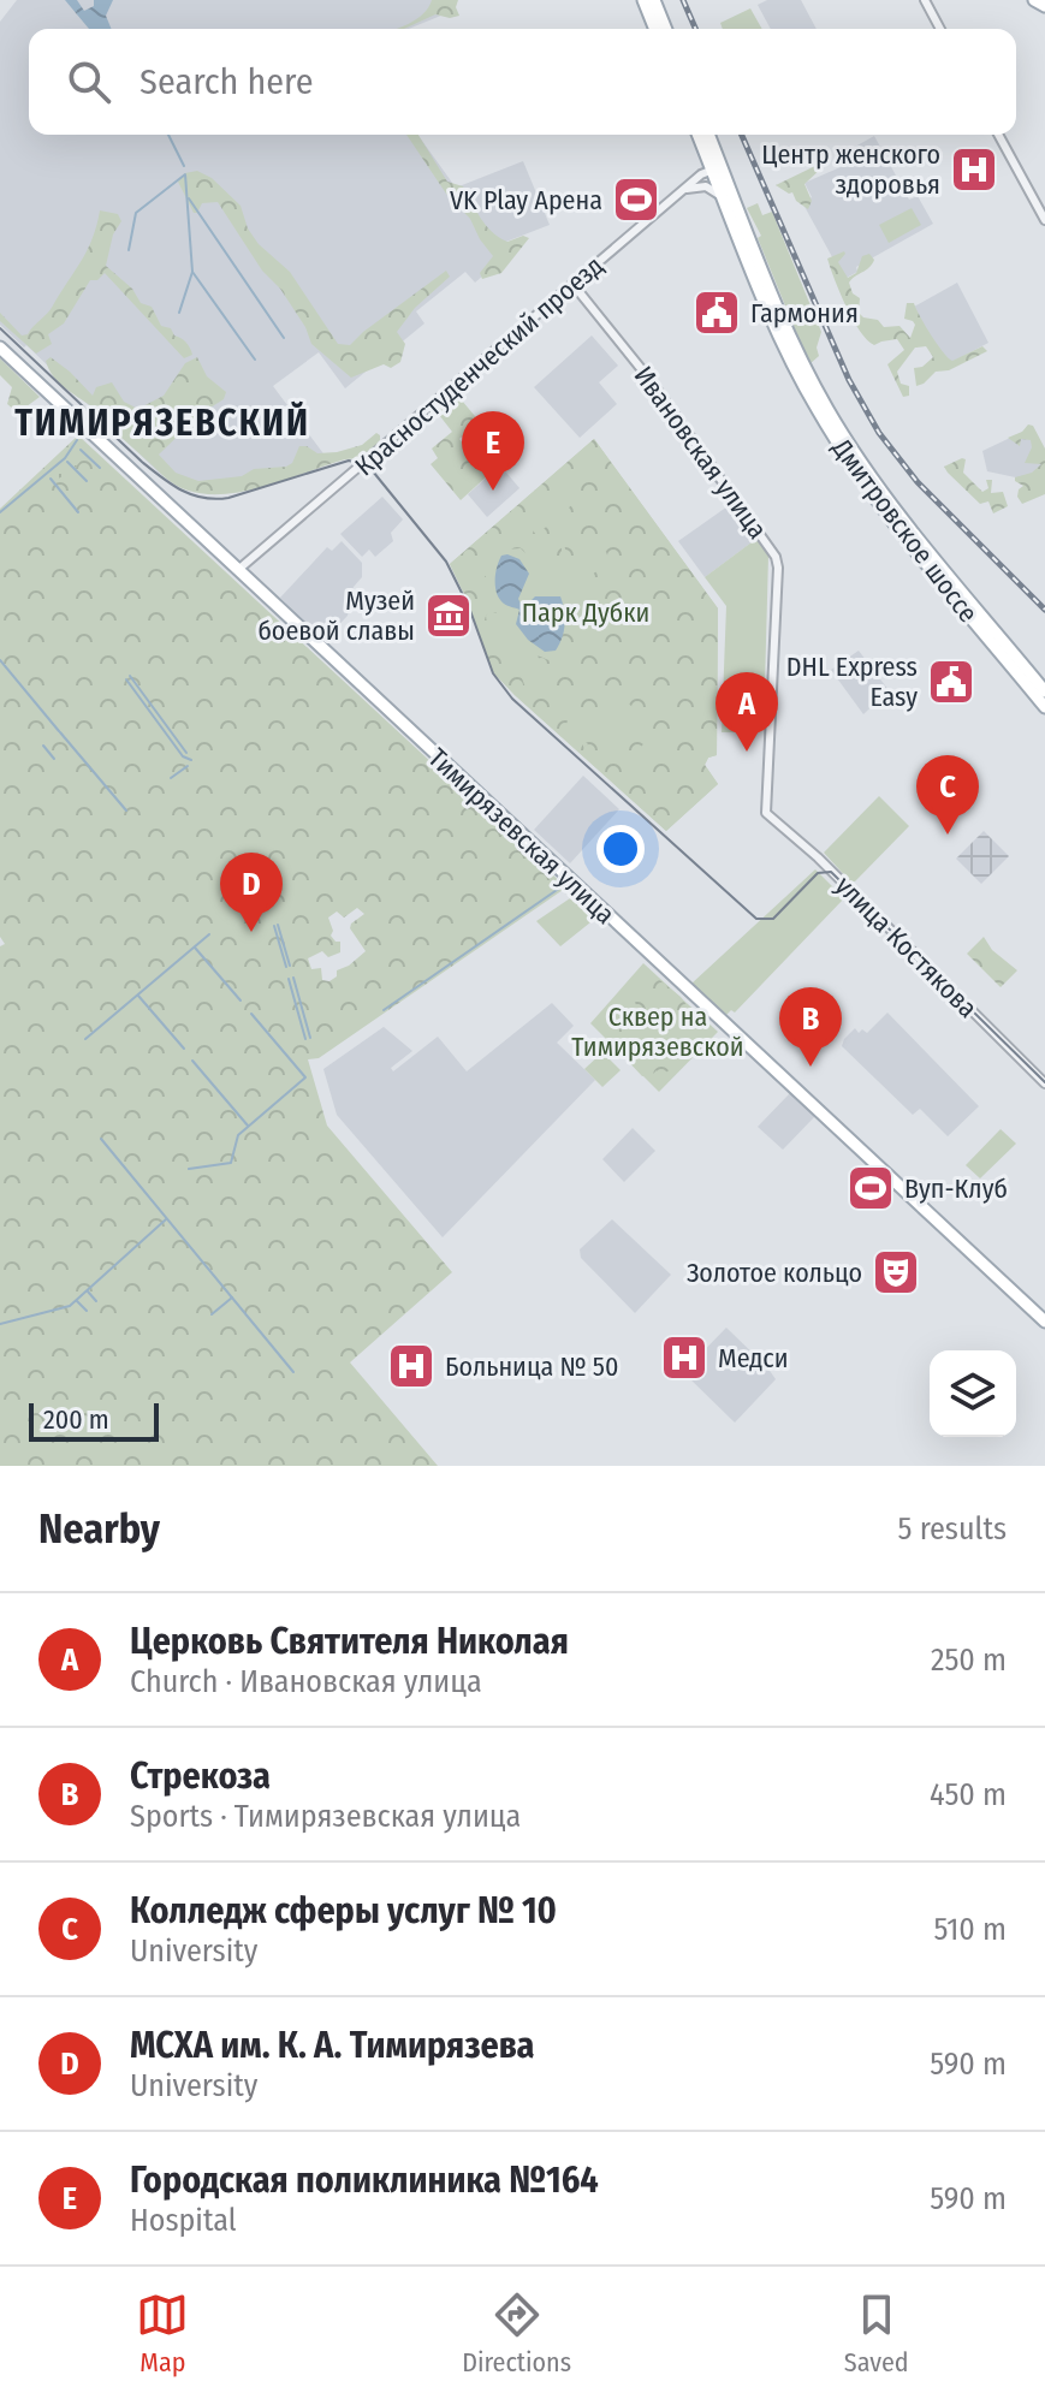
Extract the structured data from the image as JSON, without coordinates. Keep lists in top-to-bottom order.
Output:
{
  "streets": {
    "main road": ["Дмитровское шоссе", "Тимирязевская улица"],
    "street": ["Красностуденческий проезд", "Ивановская улица", "улица Костякова"]
  },
  "crossings": [
    ["Красностуденческий проезд", "Ивановская улица"],
    ["Красностуденческий проезд", "Дмитровское шоссе"],
    ["Красностуденческий проезд", "Тимирязевская улица"],
    ["Ивановская улица", "улица Костякова"]
  ],
  "districts": ["ТИМИРЯЗЕВСКИЙ"],
  "parks": ["Парк Дубки", "Сквер на Тимирязевской"],
  "places": {
    "hospital": ["Центр женского здоровья", "Медси", "Больница № 50"],
    "sports": ["VK Play Арена", "Вуп-Клуб"],
    "public building": ["Гармония", "DHL Express Easy"],
    "museum": ["Музей боевой славы"],
    "theatre": ["Золотое кольцо"]
  },
  "scale_bar": "200 m",
  "page": {
    "search": "Search here",
    "pins": [
      "E",
      "A",
      "C",
      "D",
      "B"
    ],
    "scale": "200 m",
    "heading": ["Nearby", "5 results"],
    "list": [
      {
        "mark": "A",
        "name": "Церковь Святителя Николая",
        "note": "Church · Ивановская улица",
        "value": "250 m"
      },
      {
        "mark": "B",
        "name": "Стрекоза",
        "note": "Sports · Тимирязевская улица",
        "value": "450 m"
      },
      {
        "mark": "C",
        "name": "Колледж сферы услуг № 10",
        "note": "University",
        "value": "510 m"
      },
      {
        "mark": "D",
        "name": "МСХА им. К. А. Тимирязева",
        "note": "University",
        "value": "590 m"
      },
      {
        "mark": "E",
        "name": "Городская поликлиника №164",
        "note": "Hospital",
        "value": "590 m"
      }
    ],
    "nav": ["Map", "Directions", "Saved"]
  }
}
